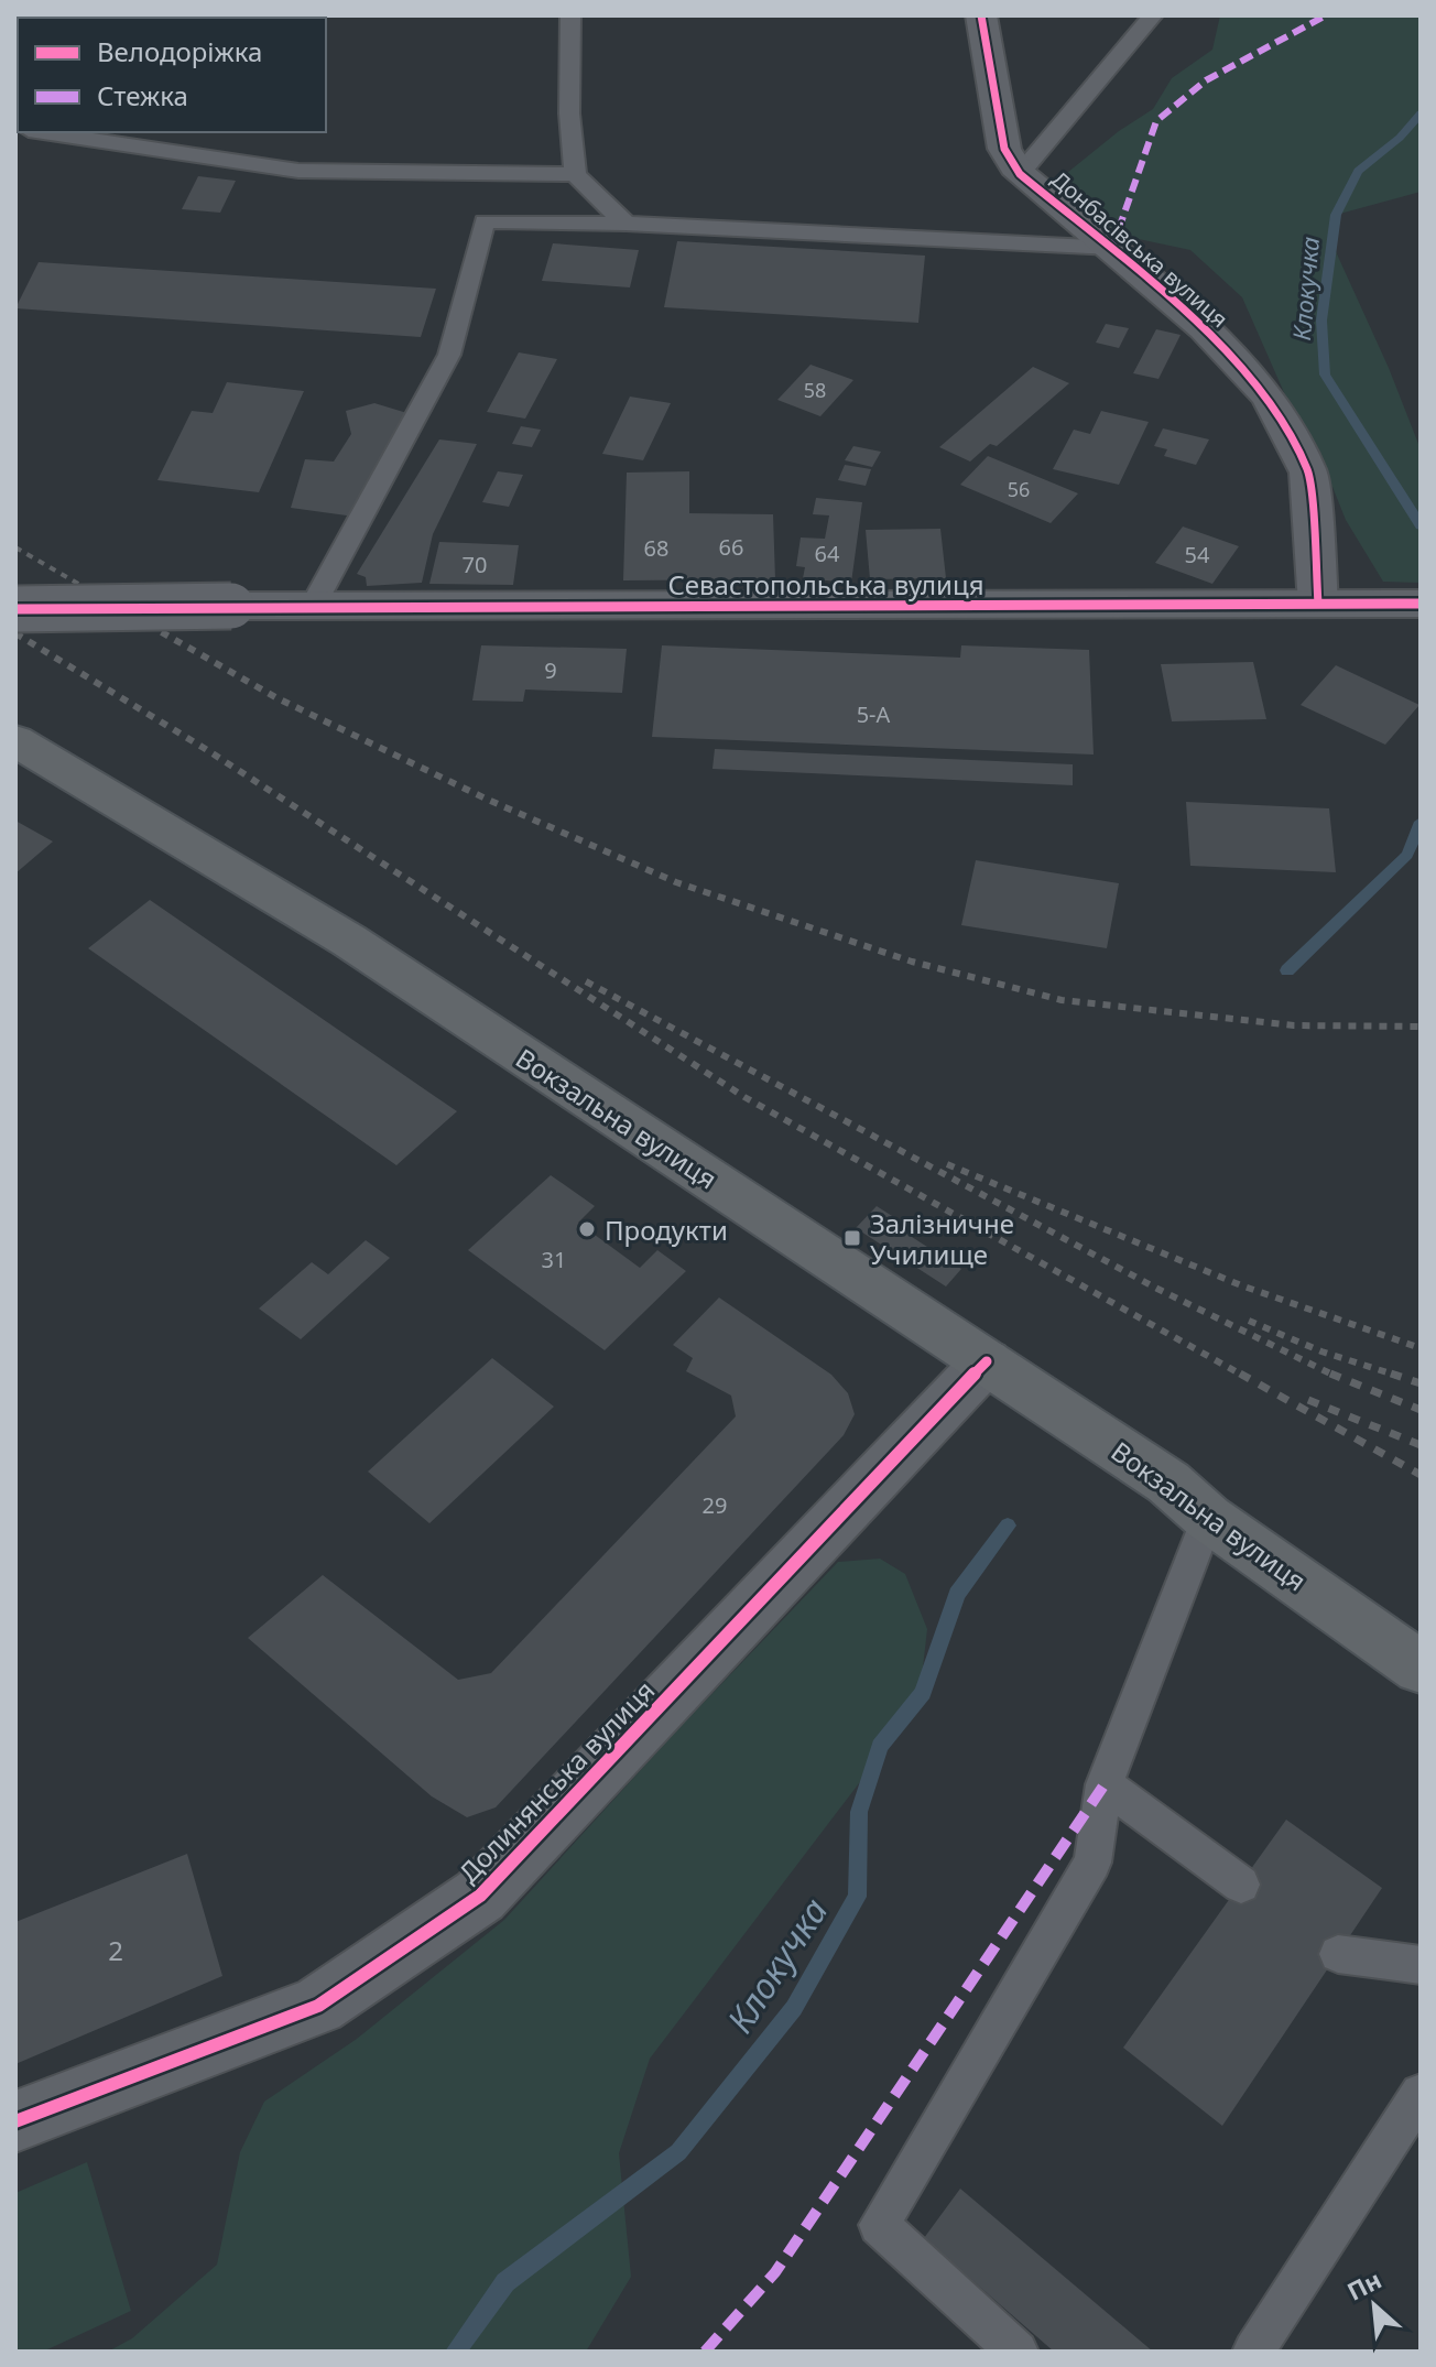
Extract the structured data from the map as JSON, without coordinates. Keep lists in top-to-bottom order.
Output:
{
  "streets": {
    "main road": ["Вокзальна вулиця"],
    "street": ["Донбасівська вулиця", "Севастопольська вулиця", "Долинянська вулиця"]
  },
  "crossings": [
    ["Донбасівська вулиця", "Севастопольська вулиця"],
    ["Вокзальна вулиця", "Долинянська вулиця"]
  ],
  "water": ["Клокучка"],
  "places": {
    "other": ["Продукти"],
    "transit": ["Залізничне Училище"]
  },
  "house_numbers": [
    "58",
    "56",
    "66",
    "68",
    "64",
    "54",
    "70",
    "9",
    "5-А",
    "31",
    "29",
    "2"
  ],
  "legend": ["Велодоріжка", "Стежка"],
  "north": "top left"
}
